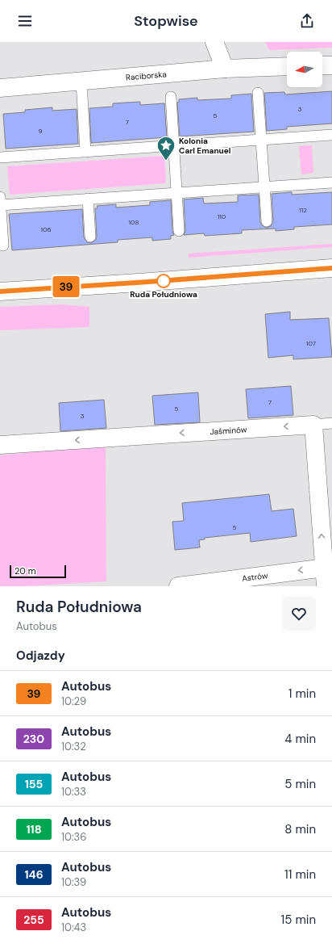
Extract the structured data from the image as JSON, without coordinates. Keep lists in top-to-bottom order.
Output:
{
  "streets": {
    "street": ["Raciborska", "Jaśminów", "Astrów"]
  },
  "one_way": ["Astrów"],
  "places": {
    "place": ["Kolonia Carl Emanuel"],
    "other": ["Ruda Południowa"]
  },
  "lines": ["bus line 39"],
  "house_numbers": [
    "3",
    "5",
    "7",
    "9",
    "112",
    "110",
    "108",
    "106",
    "107",
    "7",
    "5",
    "3",
    "5"
  ],
  "scale_bar": "20 m",
  "north": "left",
  "page": {
    "header": "Stopwise",
    "on_map": "39",
    "scale": "20 m",
    "heading": [
      ["Ruda Południowa", "Autobus"],
      "Odjazdy"
    ],
    "list": [
      {
        "mark": "39",
        "name": "Autobus",
        "note": "10:29",
        "value": "1 min"
      },
      {
        "mark": "230",
        "name": "Autobus",
        "note": "10:32",
        "value": "4 min"
      },
      {
        "mark": "155",
        "name": "Autobus",
        "note": "10:33",
        "value": "5 min"
      },
      {
        "mark": "118",
        "name": "Autobus",
        "note": "10:36",
        "value": "8 min"
      },
      {
        "mark": "146",
        "name": "Autobus",
        "note": "10:39",
        "value": "11 min"
      },
      {
        "mark": "255",
        "name": "Autobus",
        "note": "10:43",
        "value": "15 min"
      }
    ]
  }
}
